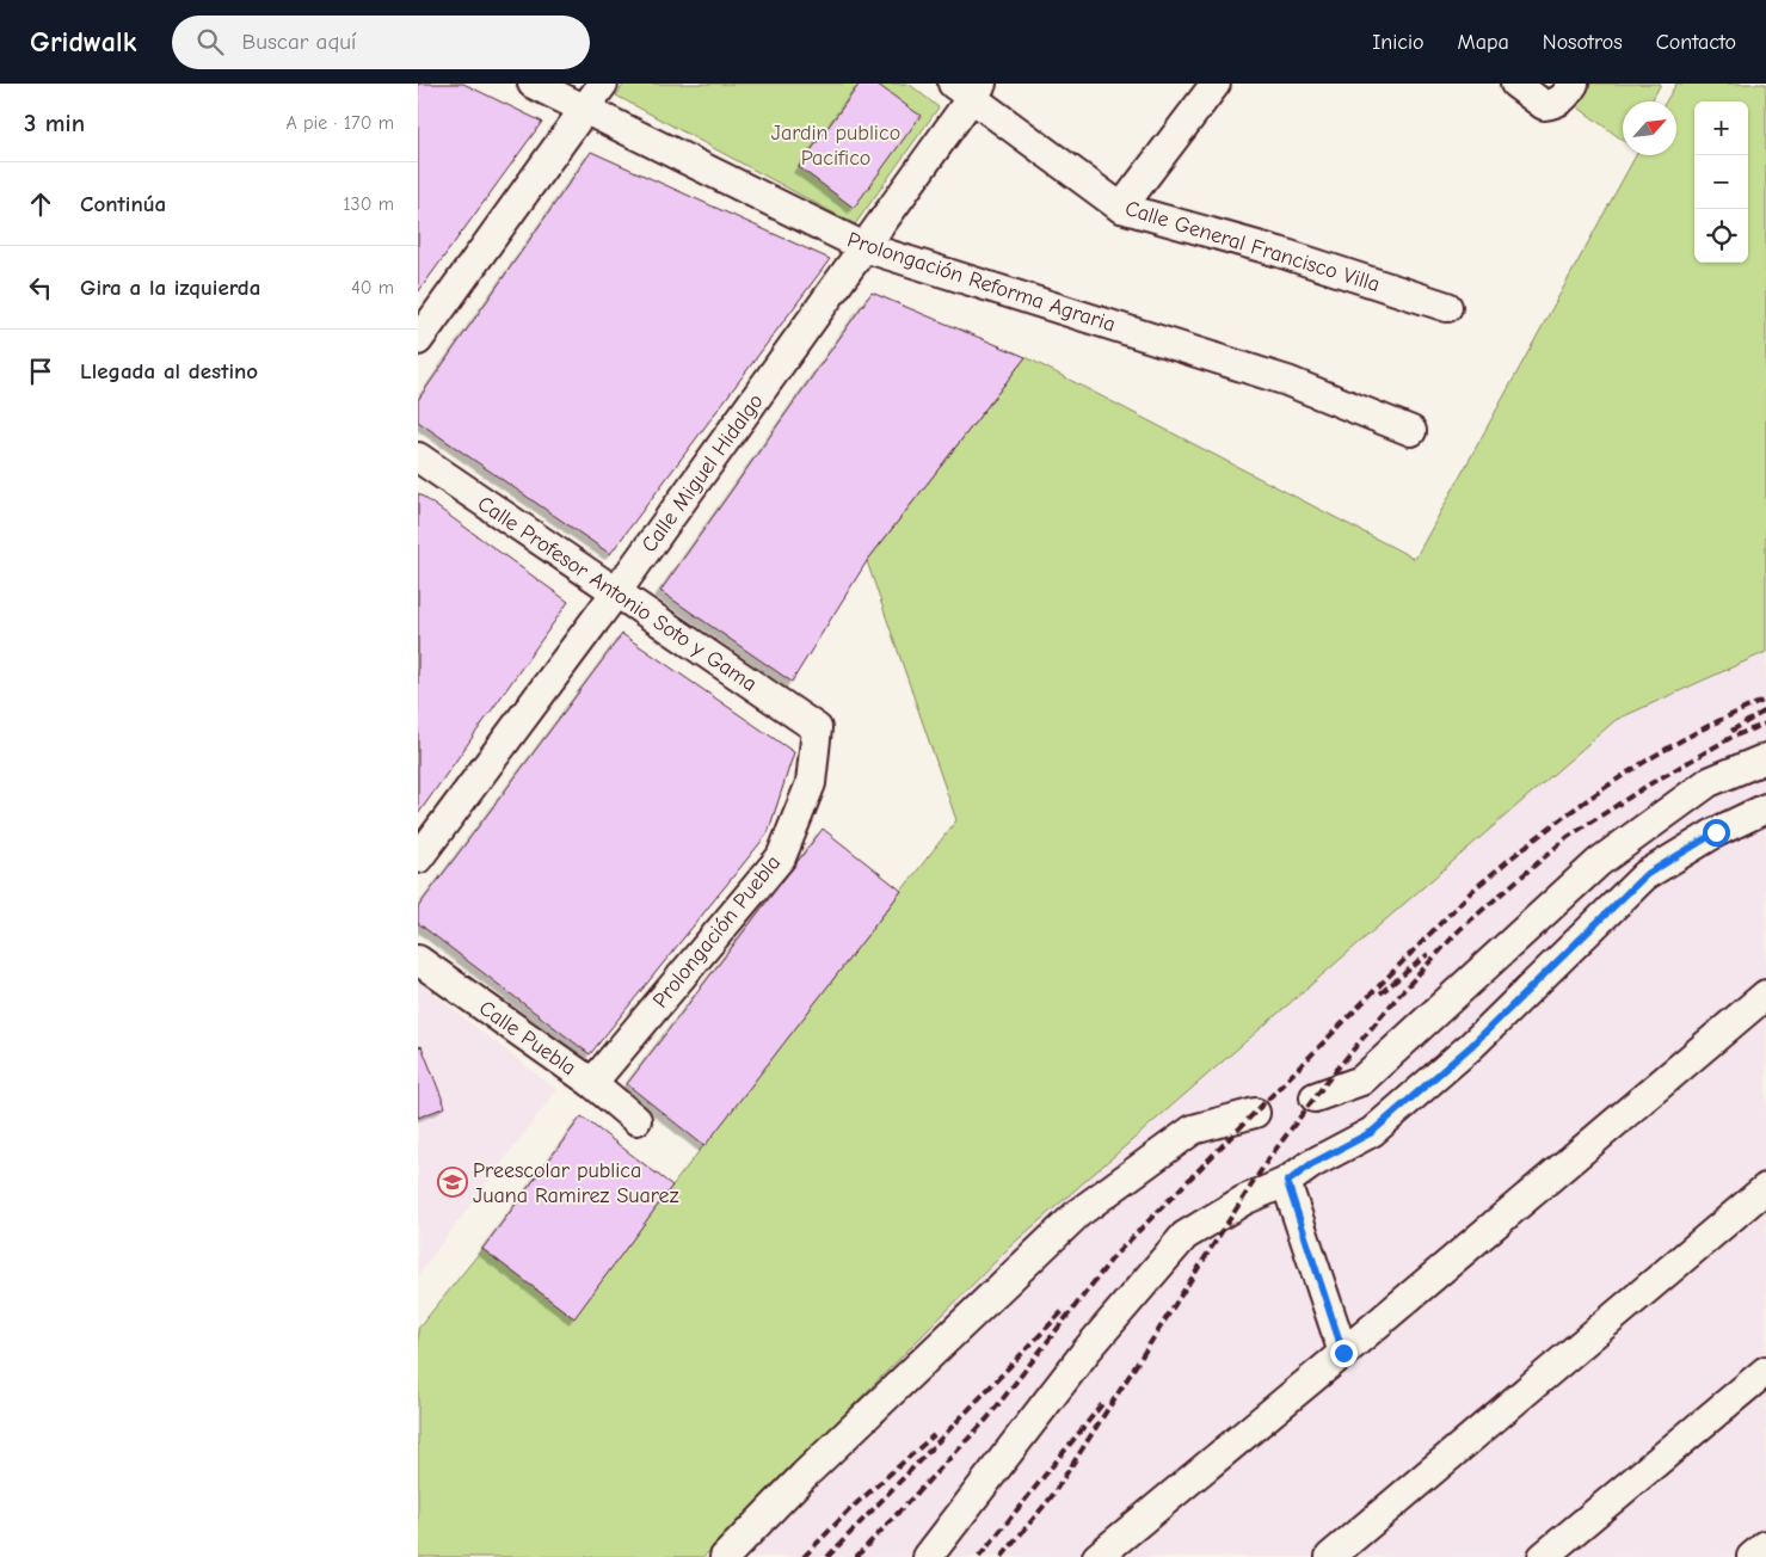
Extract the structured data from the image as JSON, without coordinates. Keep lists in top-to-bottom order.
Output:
{
  "streets": {
    "street": [
      "Calle General Francisco Villa",
      "Prolongación Reforma Agraria",
      "Calle Miguel Hidalgo",
      "Calle Profesor Antonio Soto y Gama",
      "Prolongación Puebla",
      "Calle Puebla"
    ]
  },
  "crossings": [
    ["Calle General Francisco Villa", "Calle Miguel Hidalgo"],
    ["Prolongación Reforma Agraria", "Calle Miguel Hidalgo"],
    ["Calle Miguel Hidalgo", "Calle Profesor Antonio Soto y Gama"],
    ["Calle Profesor Antonio Soto y Gama", "Prolongación Puebla"],
    ["Prolongación Puebla", "Calle Puebla"]
  ],
  "parks": ["Jardin publico Pacifico"],
  "places": {
    "school or university": ["Preescolar publica Juana Ramirez Suarez"]
  },
  "north": "top right",
  "page": {
    "header": "Gridwalk",
    "search": "Buscar aquí",
    "nav": [
      "Inicio",
      "Mapa",
      "Nosotros",
      "Contacto"
    ],
    "heading": ["3 min", "A pie · 170 m"],
    "map_buttons": ["+", "−"],
    "list": [
      ["Continúa", "130 m"],
      ["Gira a la izquierda", "40 m"],
      "Llegada al destino"
    ]
  }
}
